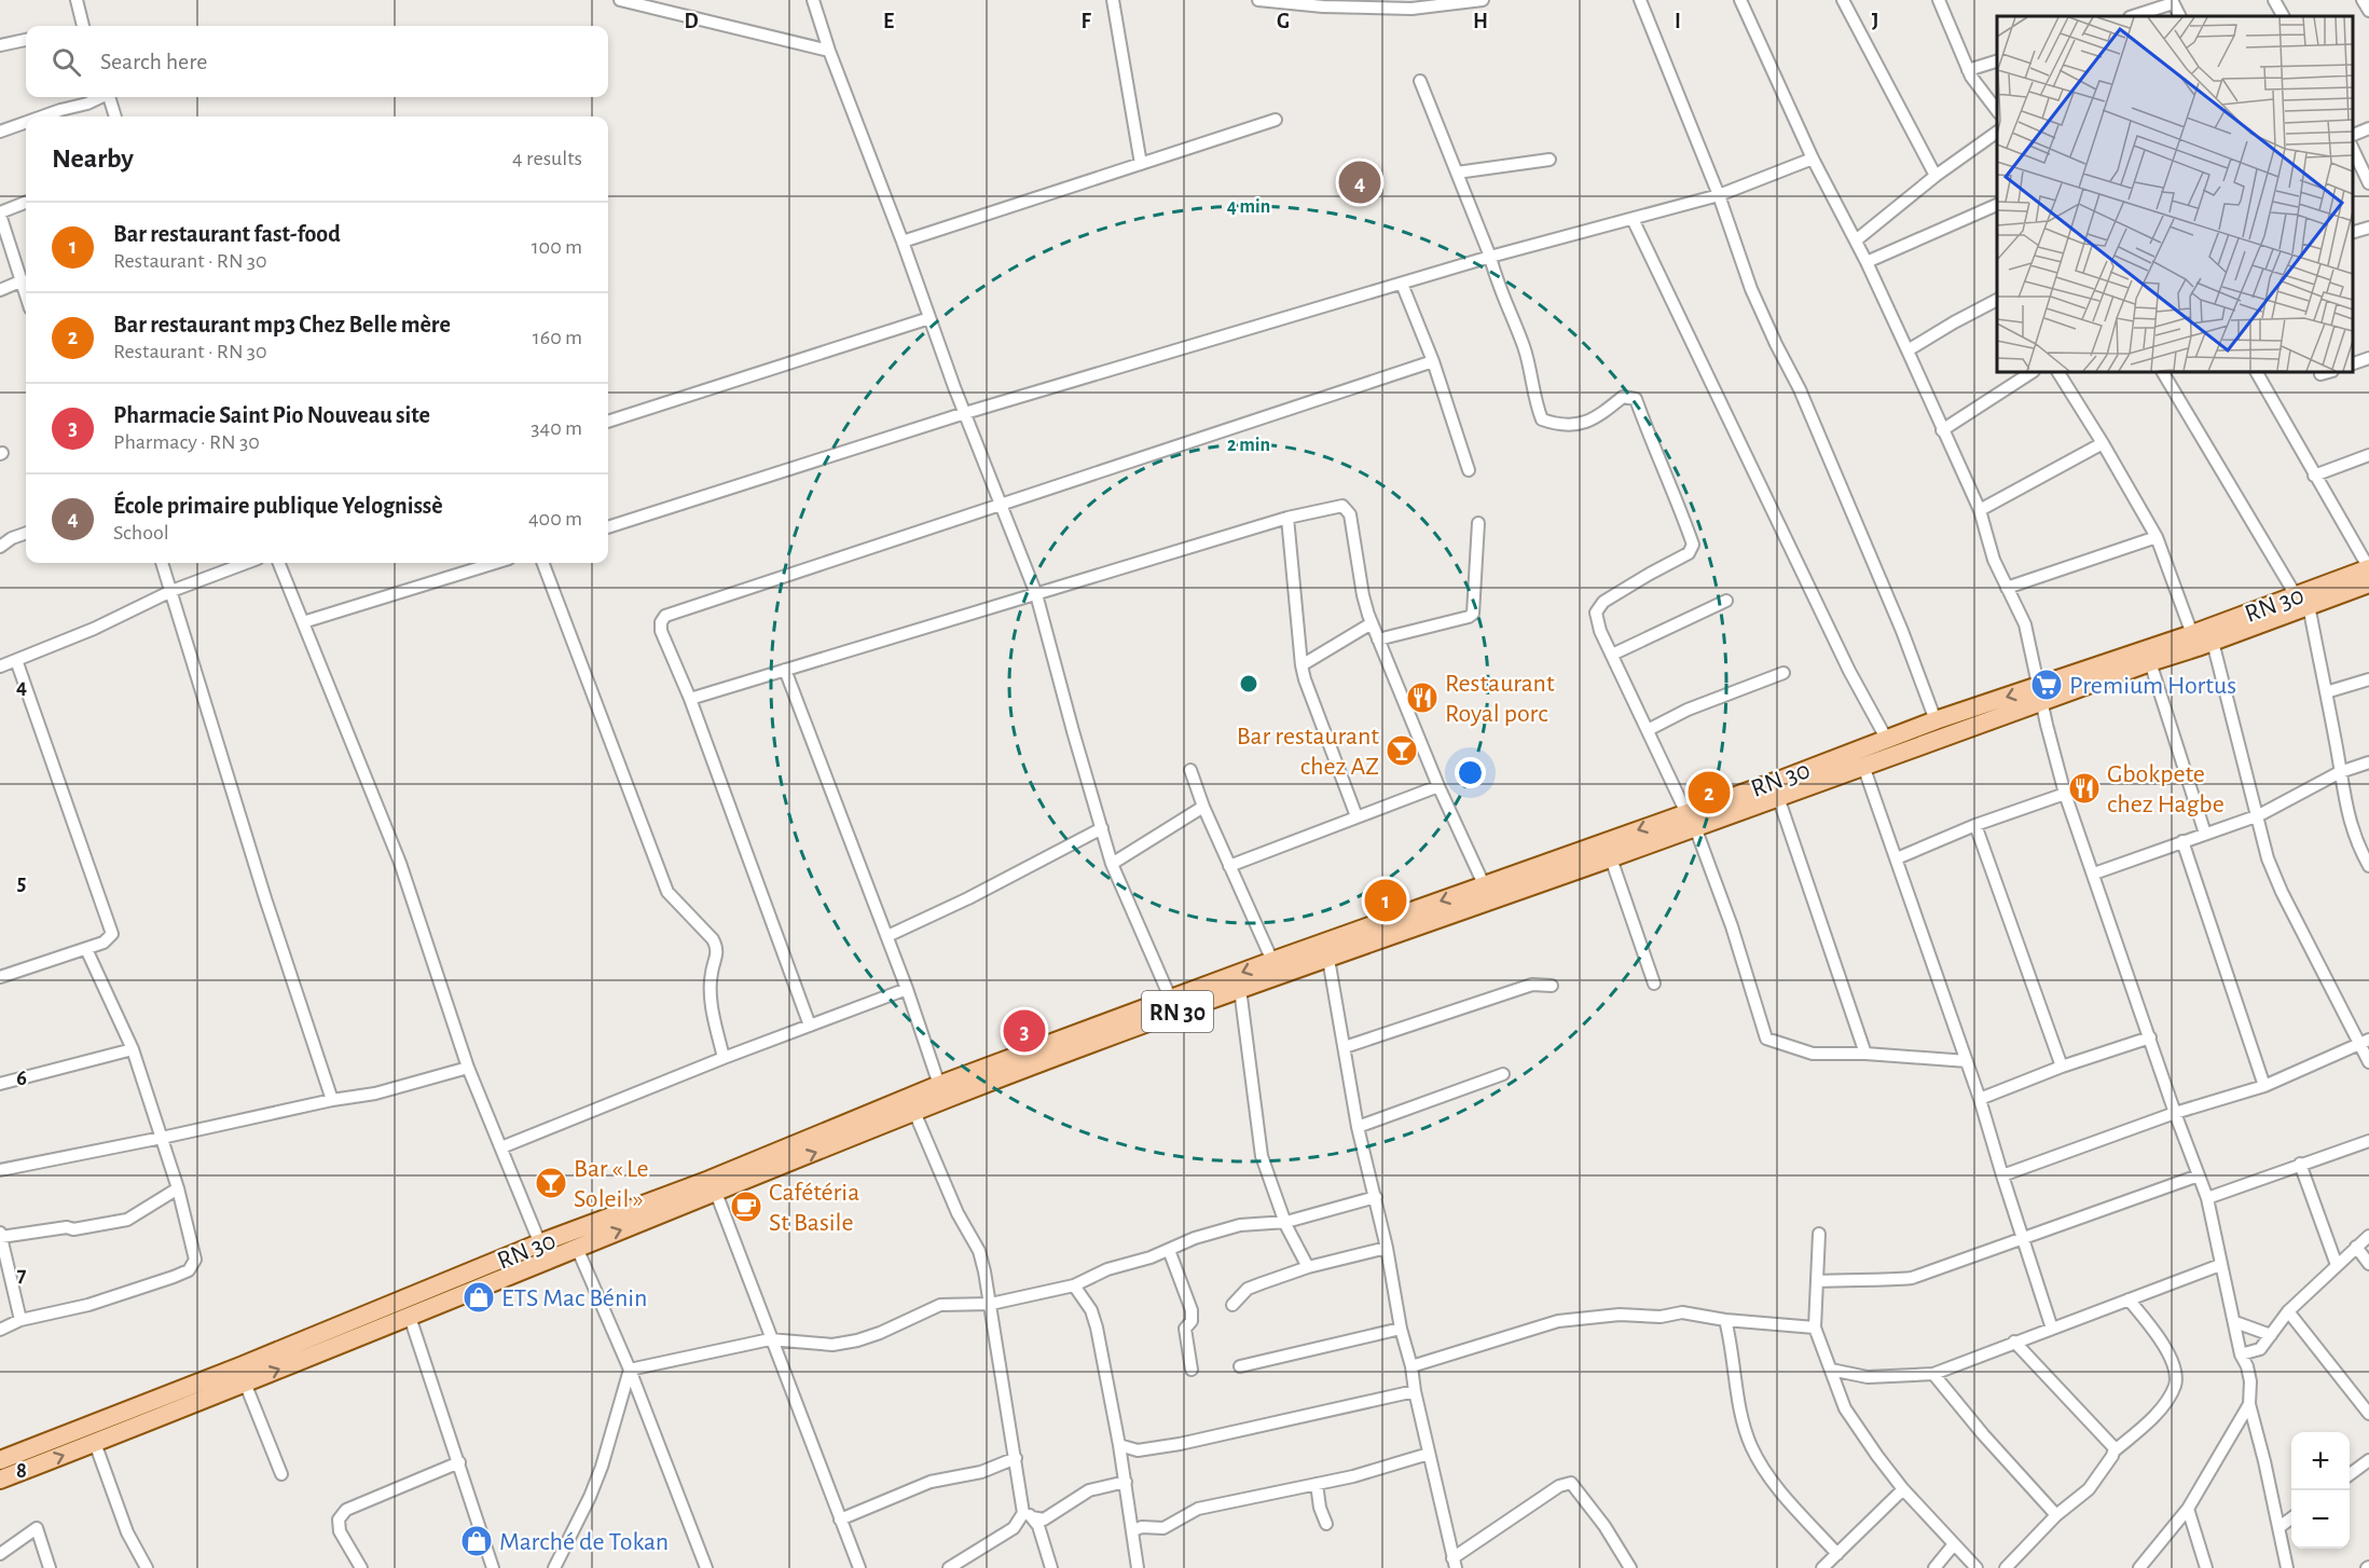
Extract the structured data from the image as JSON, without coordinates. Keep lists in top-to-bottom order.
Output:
{
  "streets": {
    "main road": ["RN 30"]
  },
  "places": {
    "supermarket": ["Premium Hortus"],
    "restaurant": ["Restaurant Royal porc", "Gbokpete chez Hagbe"],
    "bar": ["Bar restaurant chez AZ", "Bar « Le Soleil »"],
    "cafe": ["Cafétéria St Basile"],
    "shop": ["ETS Mac Bénin", "Marché de Tokan"]
  },
  "page": {
    "search": "Search here",
    "heading": ["Nearby", "4 results"],
    "pins": [
      "4",
      "2",
      "1",
      "3"
    ],
    "list": [
      {
        "mark": "1",
        "name": "Bar restaurant fast-food",
        "note": "Restaurant · RN 30",
        "value": "100 m"
      },
      {
        "mark": "2",
        "name": "Bar restaurant mp3 Chez Belle mère",
        "note": "Restaurant · RN 30",
        "value": "160 m"
      },
      {
        "mark": "3",
        "name": "Pharmacie Saint Pio Nouveau site",
        "note": "Pharmacy · RN 30",
        "value": "340 m"
      },
      {
        "mark": "4",
        "name": "École primaire publique Yelognissè",
        "note": "School",
        "value": "400 m"
      }
    ],
    "map_buttons": ["+", "−"]
  },
  "grid": {
    "columns": [
      "D",
      "E",
      "F",
      "G",
      "H",
      "I",
      "J"
    ],
    "rows": [
      "4",
      "5",
      "6",
      "7",
      "8"
    ]
  },
  "rings": ["4 min", "2 min"]
}
